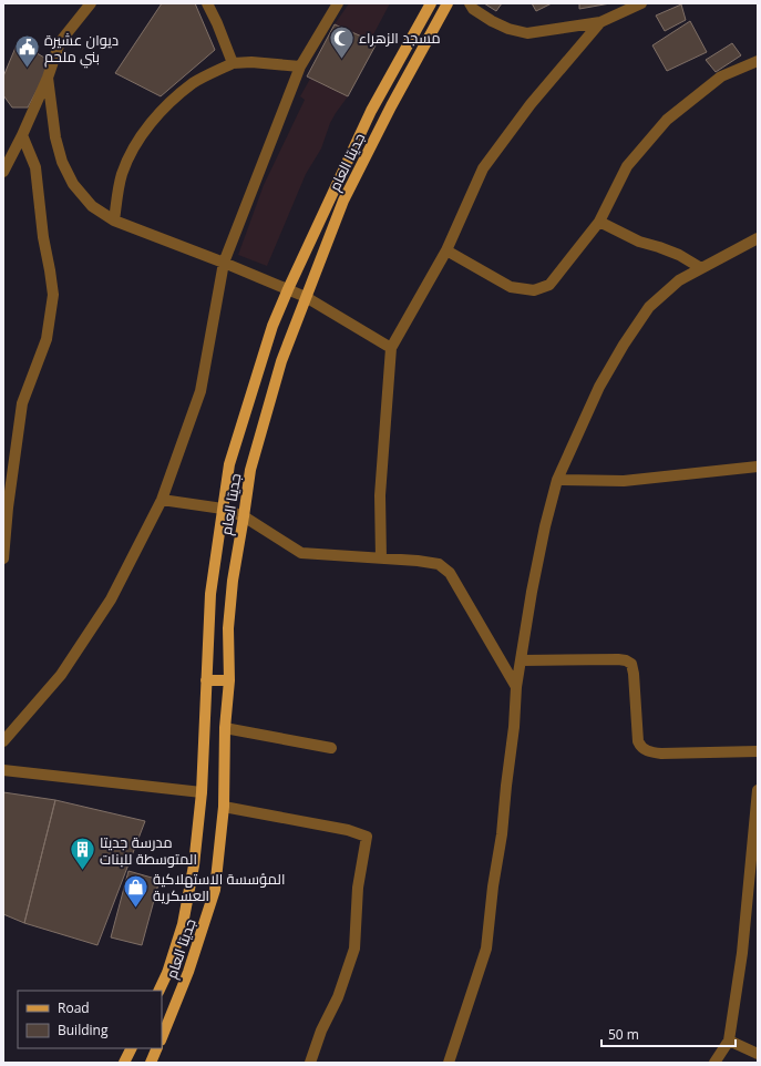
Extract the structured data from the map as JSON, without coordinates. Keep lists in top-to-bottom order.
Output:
{
  "streets": {
    "main road": ["جديتا العام"]
  },
  "places": {
    "mosque": ["مسجد الزهراء"],
    "public building": ["ديوان عشيرة بني ملحم"],
    "building": ["مدرسة جديتا المتوسطة للبنات"],
    "shop": ["المؤسسة الاستهلاكية العسكرية"]
  },
  "legend": ["Road", "Building"],
  "scale_bar": "50 m"
}
